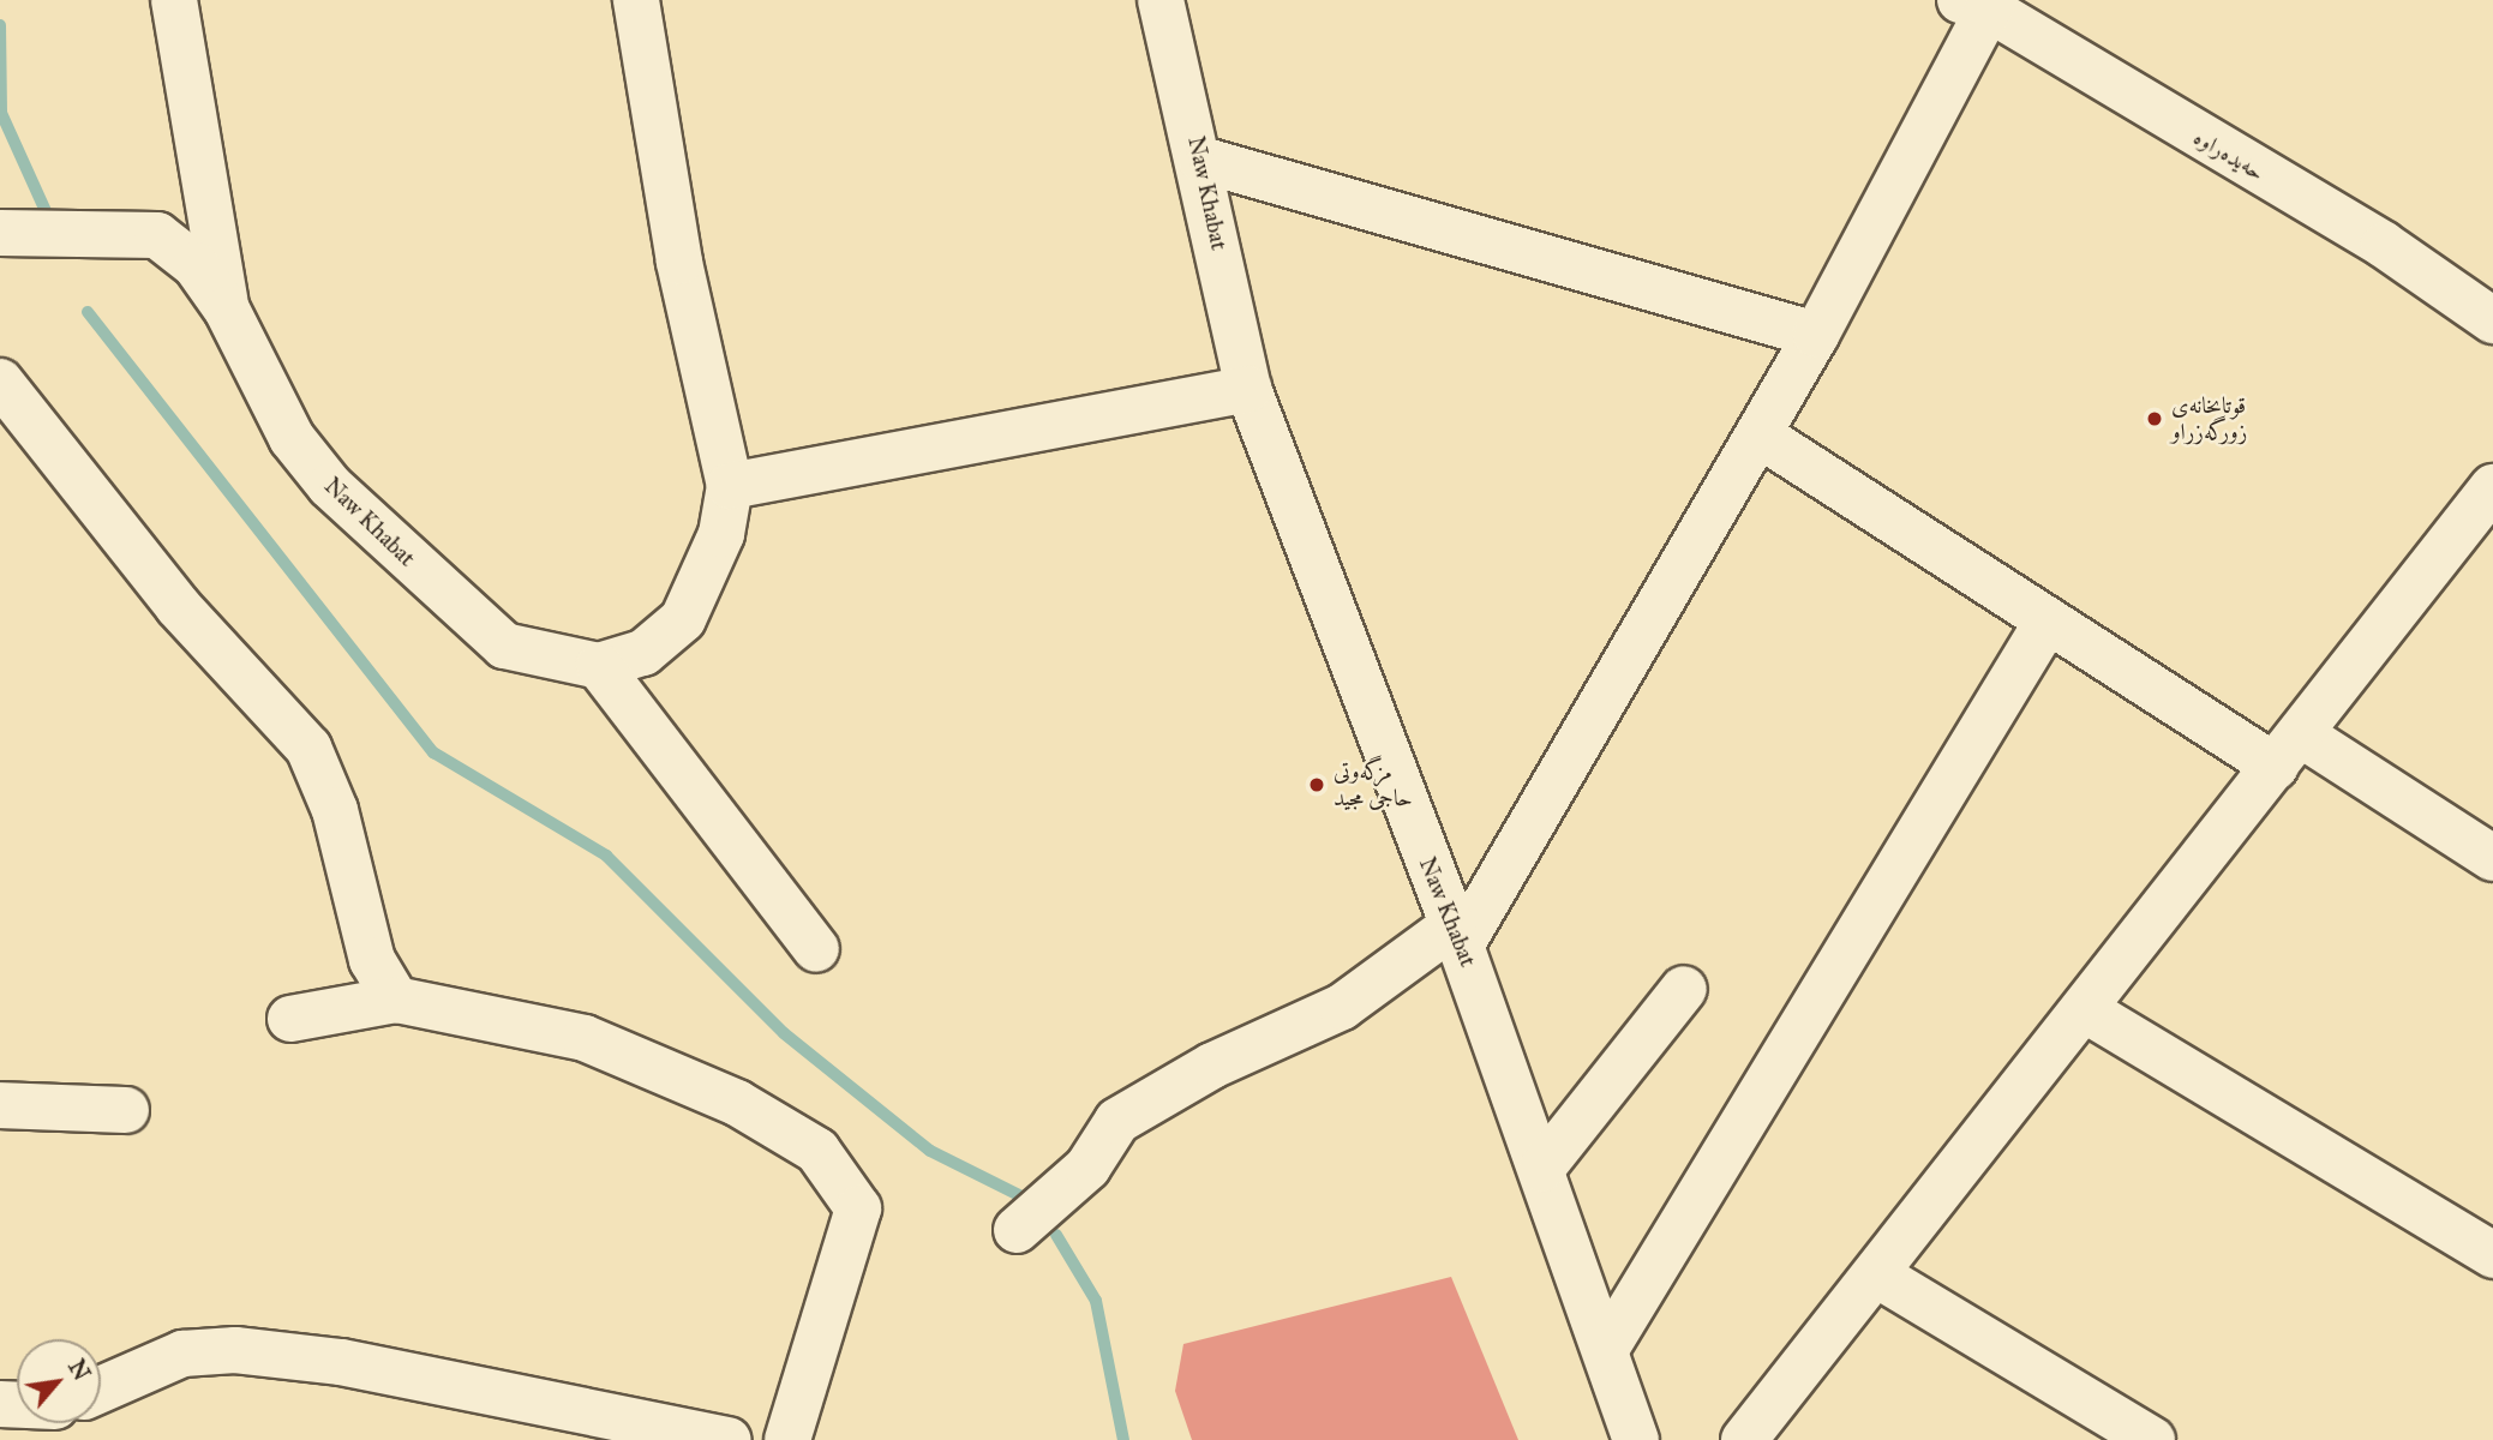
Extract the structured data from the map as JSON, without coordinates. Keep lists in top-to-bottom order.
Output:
{
  "streets": {
    "street": ["حەیدەراوە", "Naw Khabat"]
  },
  "places": ["قوتابخانەی زورگەزراو", "مزگەوتى حاجى مجيد"],
  "north": "top right"
}
